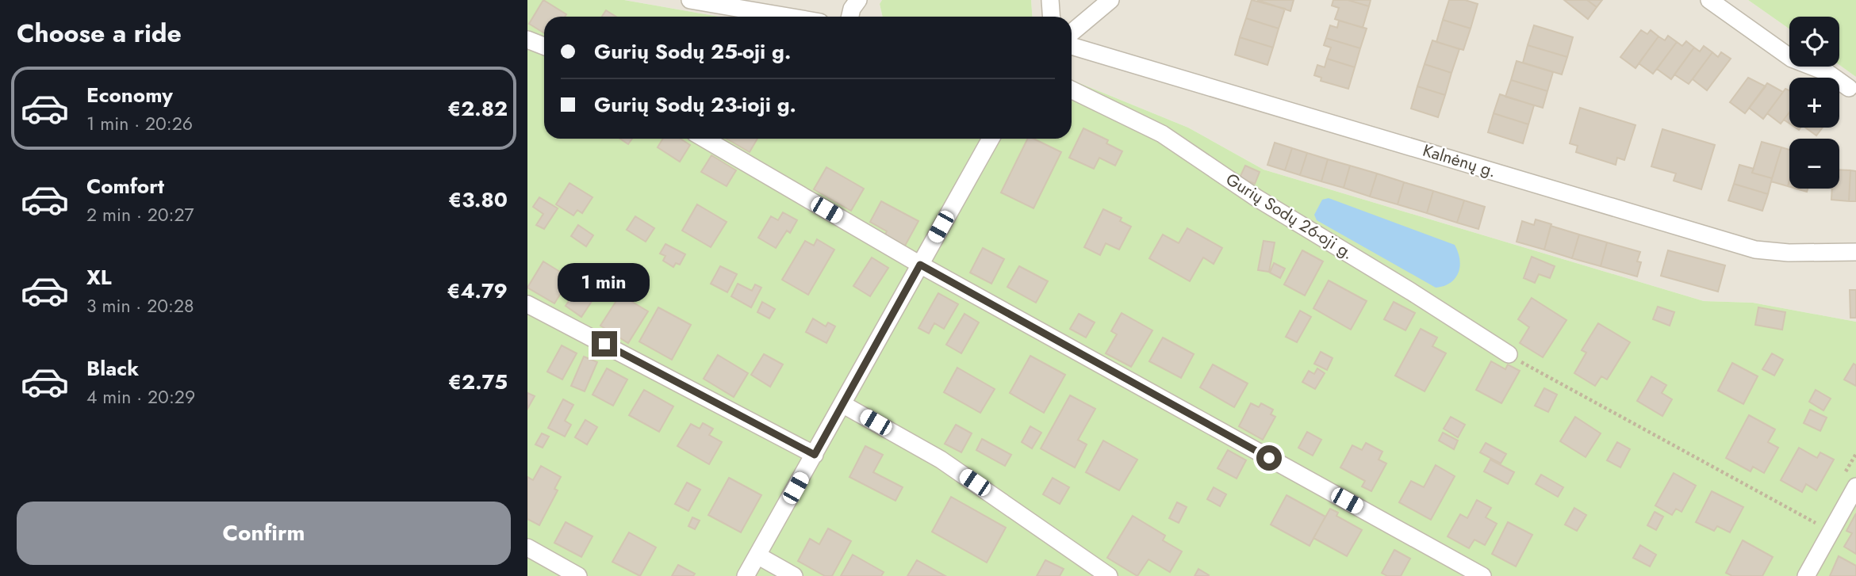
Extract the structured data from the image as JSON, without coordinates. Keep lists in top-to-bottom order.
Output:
{
  "streets": {
    "street": ["Kalnėnų g.", "Gurių Sodų 26-oji g."]
  },
  "page": {
    "heading": "Choose a ride",
    "map_buttons": ["+", "−"],
    "banner": ["Gurių Sodų 25-oji g.", "Gurių Sodų 23-ioji g."],
    "list": [
      {
        "name": "Economy",
        "note": "1 min · 20:26",
        "value": "€2.82"
      },
      {
        "name": "Comfort",
        "note": "2 min · 20:27",
        "value": "€3.80"
      },
      {
        "name": "XL",
        "note": "3 min · 20:28",
        "value": "€4.79"
      },
      {
        "name": "Black",
        "note": "4 min · 20:29",
        "value": "€2.75"
      }
    ],
    "bubble": "1 min",
    "buttons": "Confirm"
  }
}
